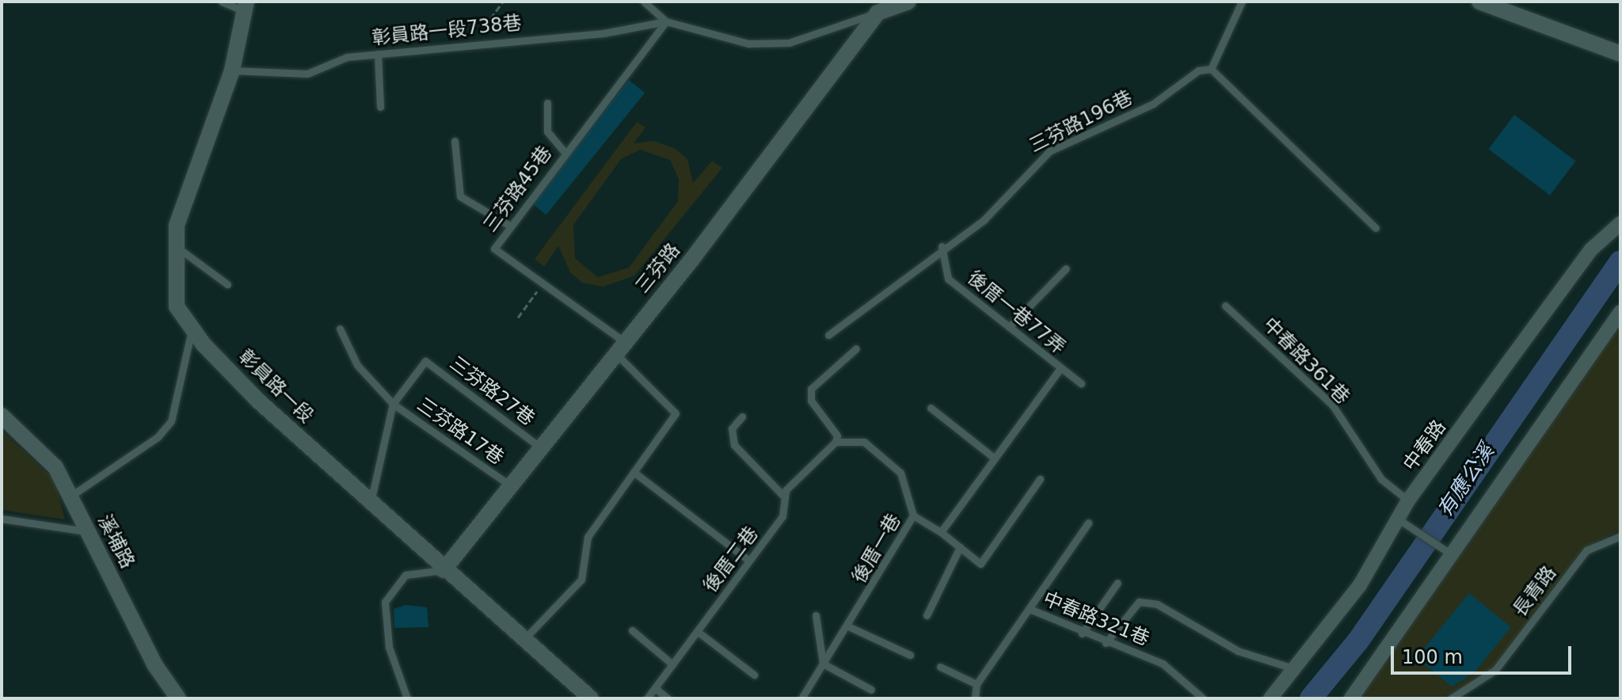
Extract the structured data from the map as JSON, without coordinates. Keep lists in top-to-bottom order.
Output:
{
  "streets": {
    "street": [
      "三芬路",
      "彰員路一段",
      "中春路",
      "溪埔路"
    ],
    "lane": [
      "彰員路一段738巷",
      "三芬路196巷",
      "三芬路45巷",
      "後厝一巷77弄",
      "中春路361巷",
      "三芬路27巷",
      "三芬路17巷",
      "後厝一巷",
      "後厝二巷",
      "長青路",
      "中春路321巷"
    ]
  },
  "crossings": [
    ["彰員路一段738巷", "三芬路45巷"],
    ["彰員路一段738巷", "彰員路一段"],
    ["三芬路196巷", "後厝一巷77弄"],
    ["三芬路45巷", "三芬路"],
    ["三芬路", "彰員路一段"],
    ["三芬路", "三芬路27巷"],
    ["三芬路", "三芬路17巷"],
    ["中春路361巷", "中春路"],
    ["三芬路27巷", "三芬路17巷"]
  ],
  "water": ["有應公溪"],
  "scale_bar": "100 m"
}
